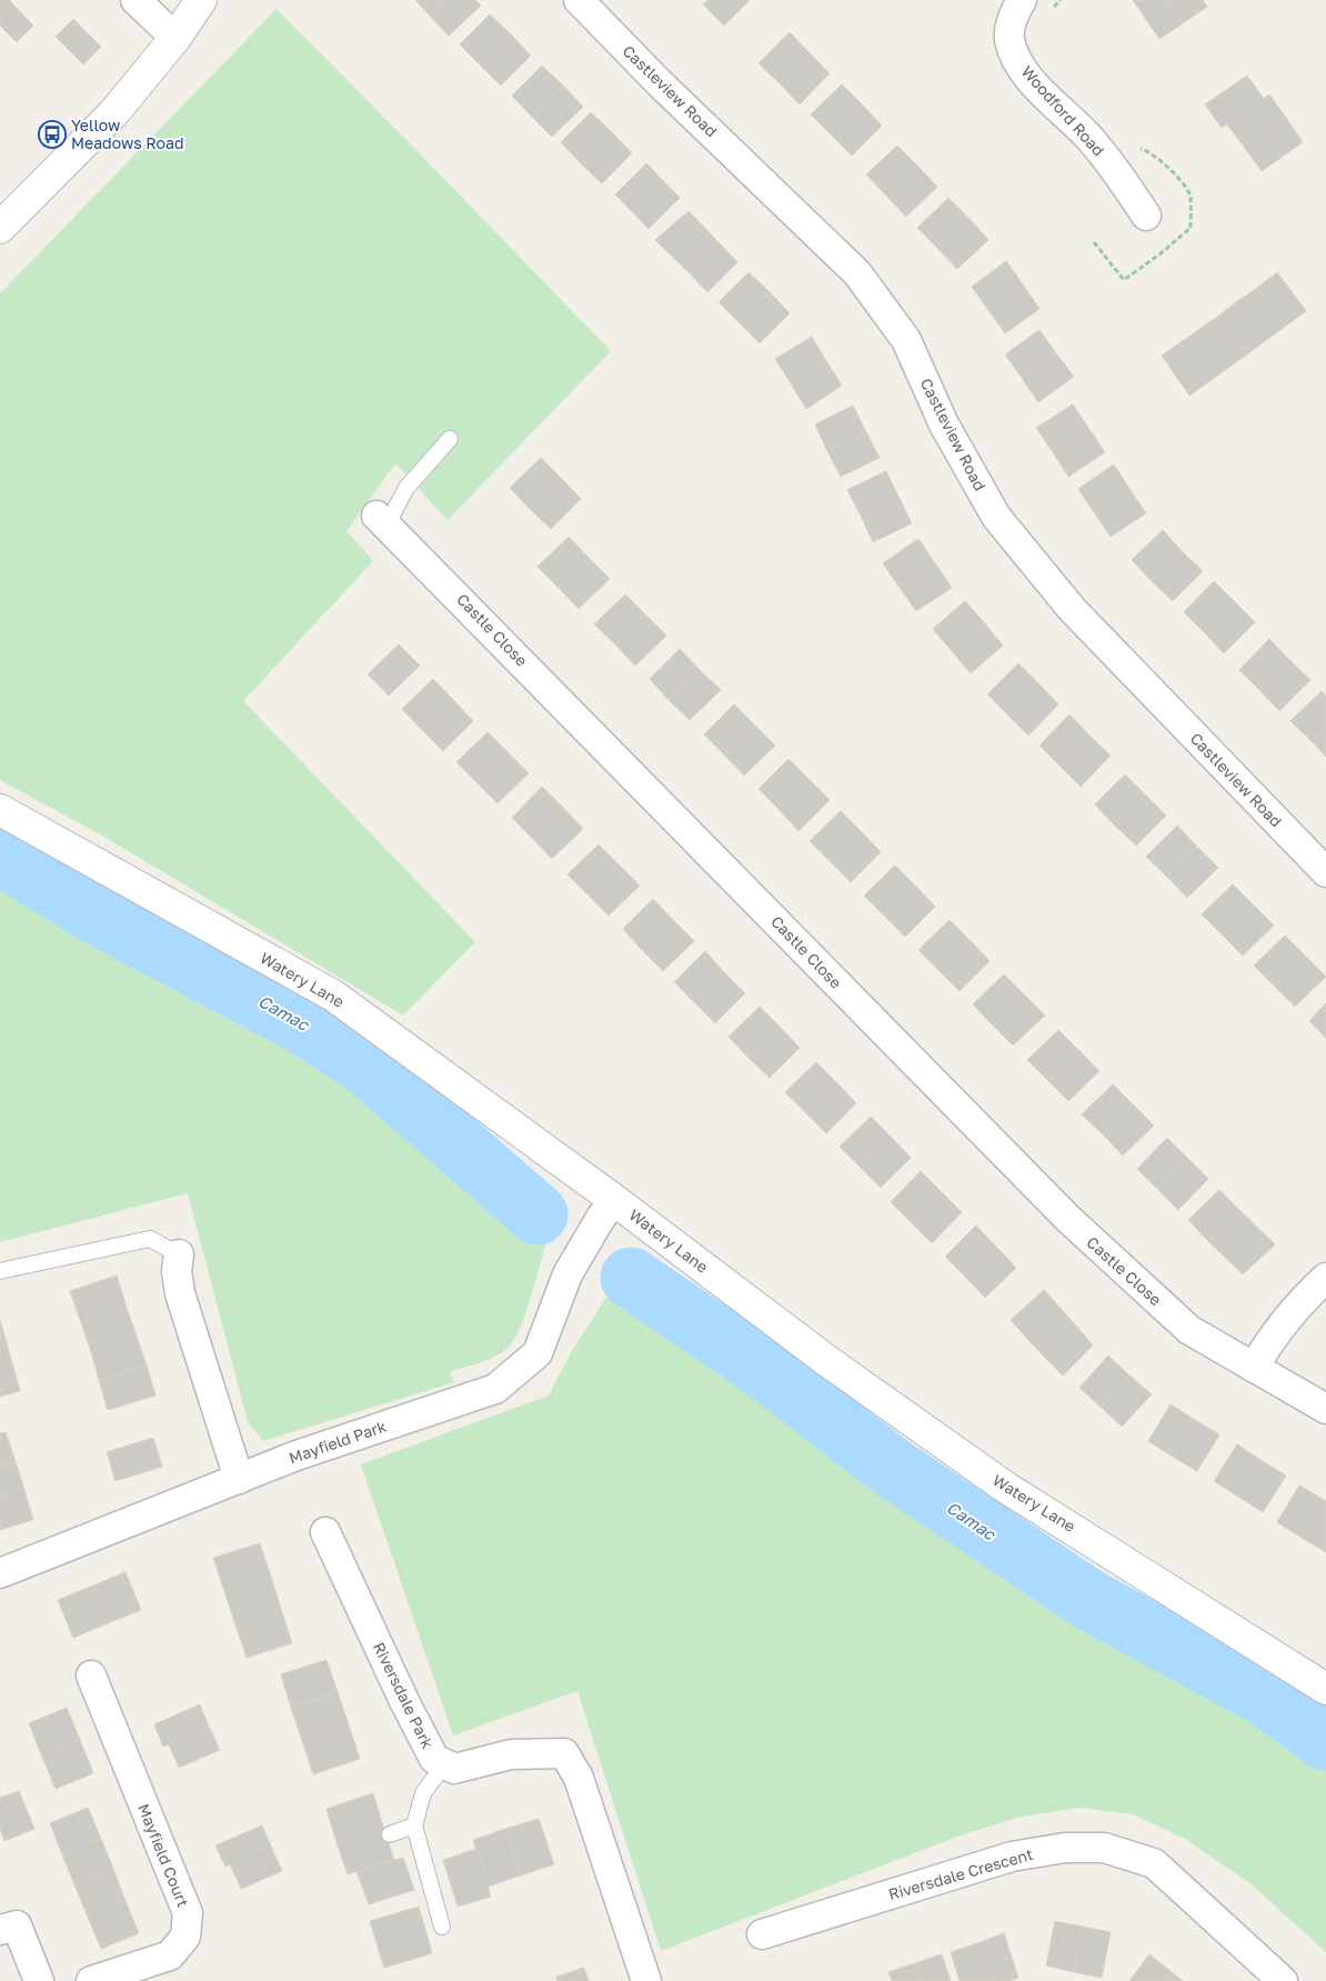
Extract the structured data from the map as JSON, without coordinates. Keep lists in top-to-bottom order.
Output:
{
  "streets": {
    "street": [
      "Castleview Road",
      "Woodford Road",
      "Castle Close",
      "Watery Lane",
      "Mayfield Park",
      "Riversdale Park",
      "Mayfield Court",
      "Riversdale Crescent"
    ]
  },
  "crossings": [
    ["Watery Lane", "Mayfield Park"]
  ],
  "water": ["Camac"],
  "places": {
    "bus stop": ["Yellow Meadows Road"]
  }
}
